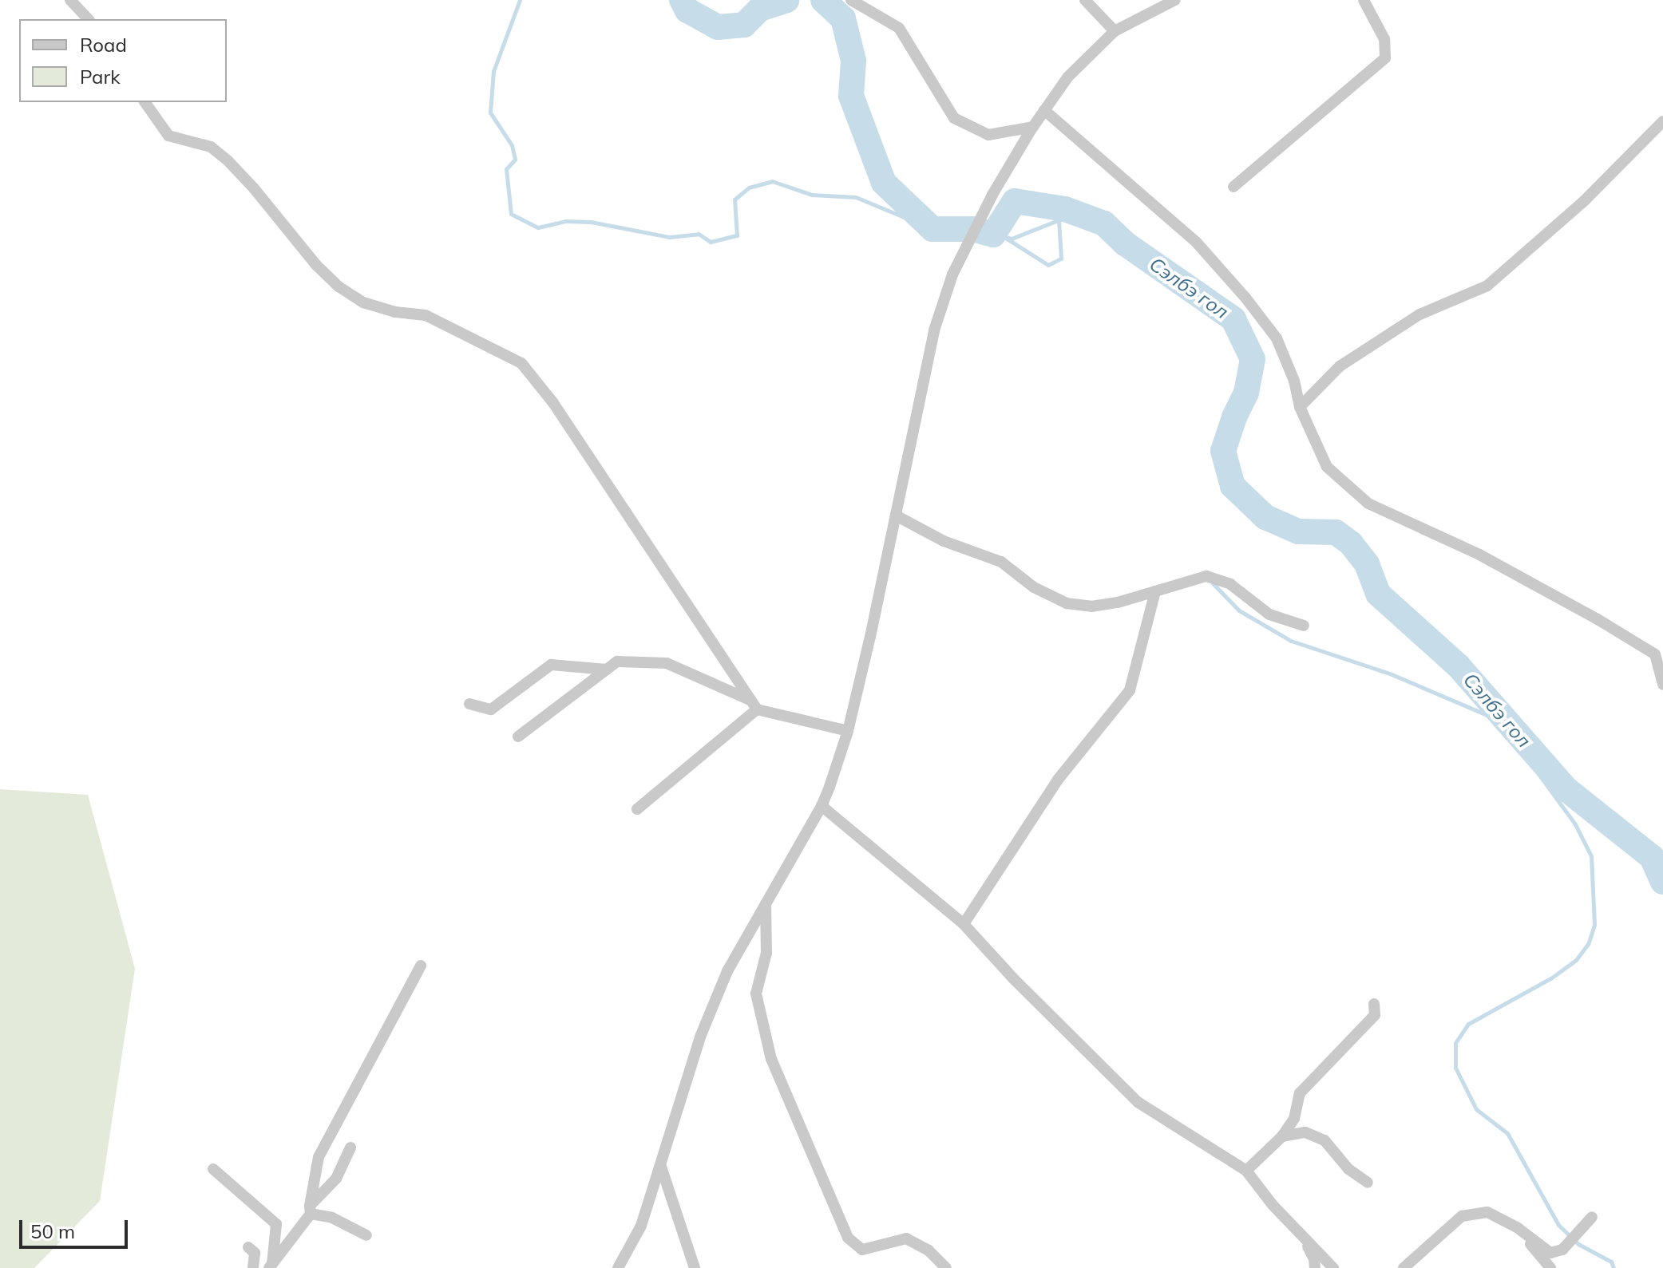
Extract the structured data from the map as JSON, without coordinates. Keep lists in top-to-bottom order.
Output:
{
  "water": ["Сэлбэ гол"],
  "legend": ["Road", "Park"],
  "scale_bar": "50 m"
}
